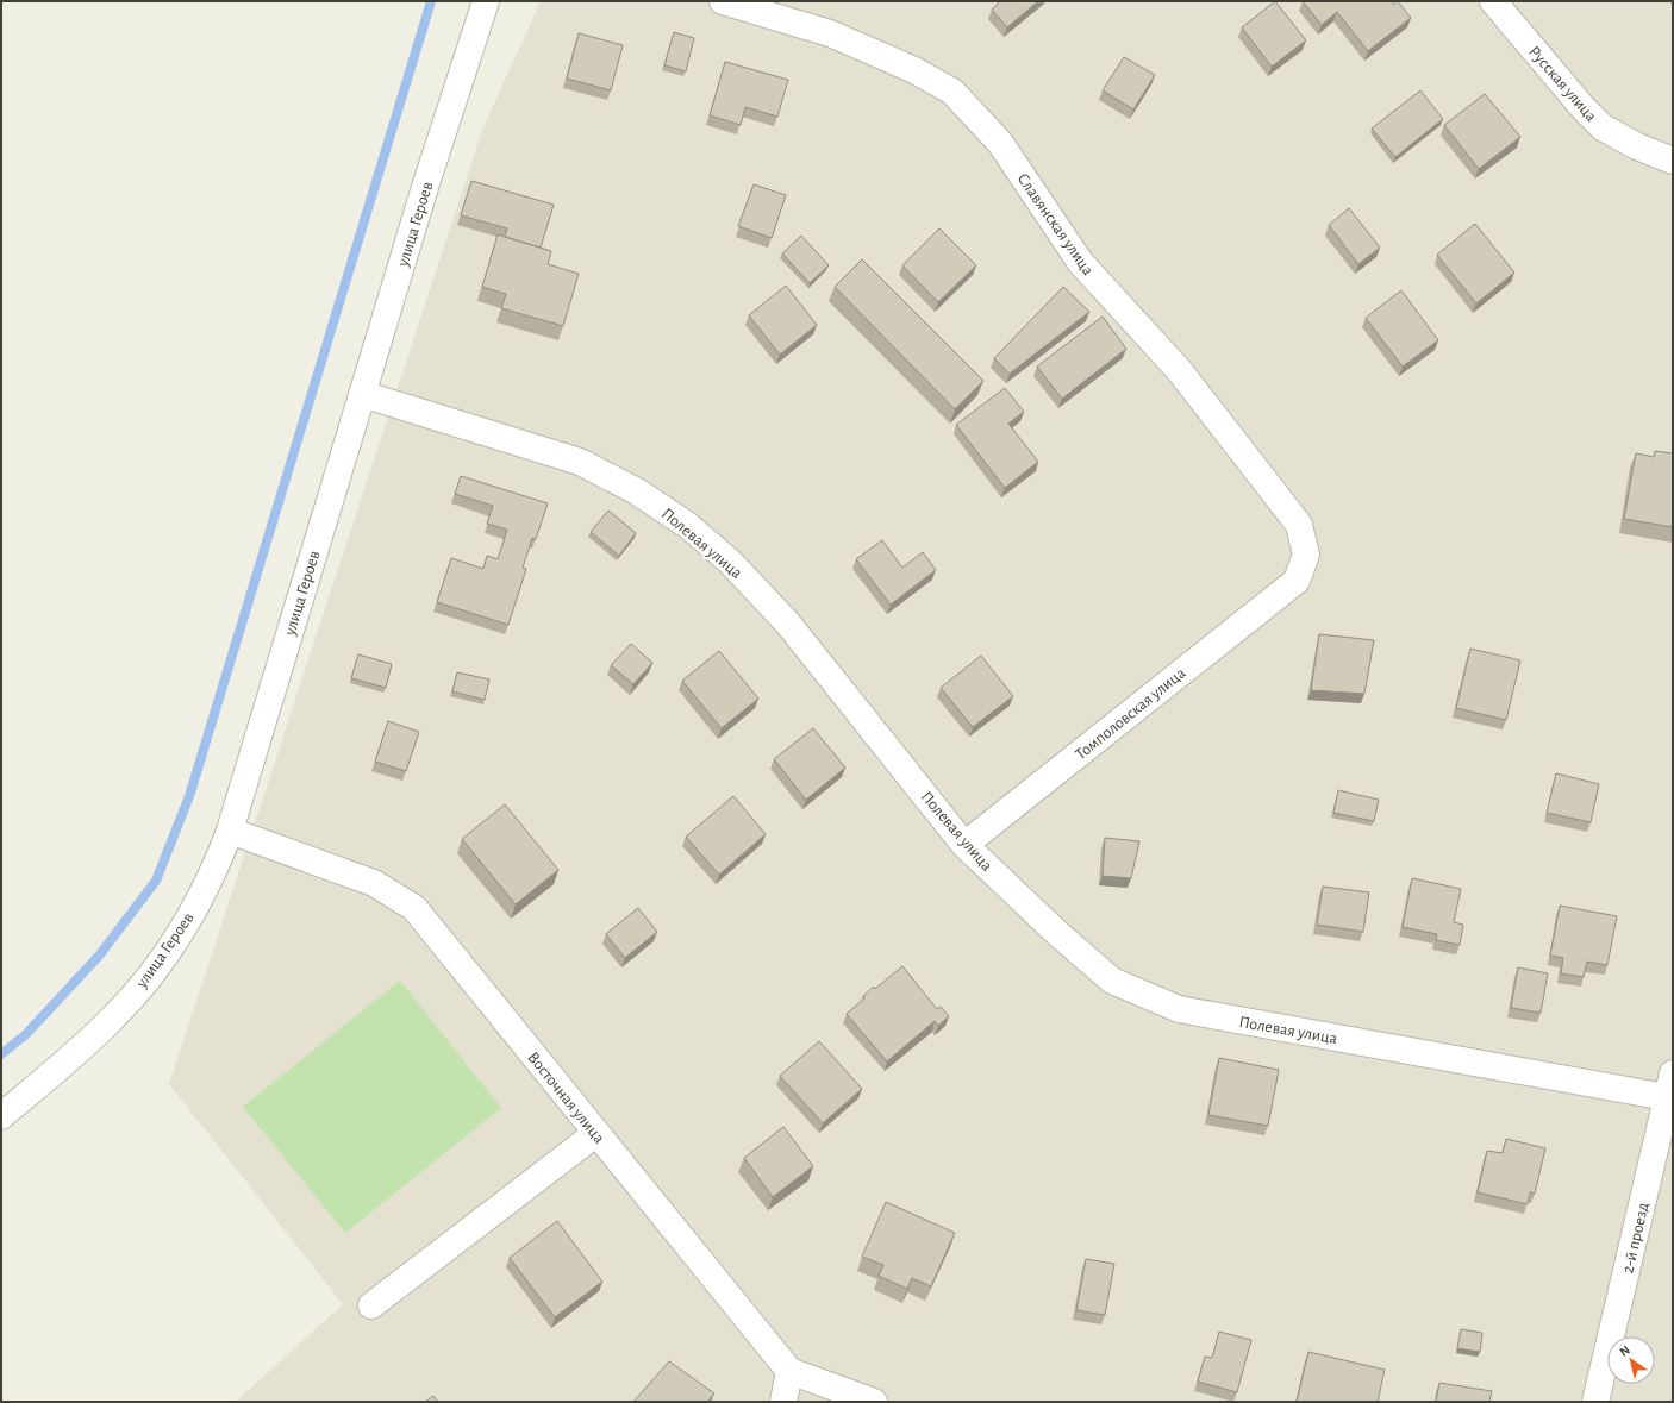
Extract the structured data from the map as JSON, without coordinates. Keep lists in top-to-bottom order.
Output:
{
  "streets": {
    "street": [
      "Русская улица",
      "улица Героев",
      "Славянская улица",
      "Полевая улица",
      "Томполовская улица",
      "Восточная улица",
      "2-й проезд"
    ]
  },
  "crossings": [
    ["улица Героев", "Полевая улица"],
    ["улица Героев", "Восточная улица"],
    ["Славянская улица", "Томполовская улица"],
    ["Полевая улица", "Томполовская улица"],
    ["Полевая улица", "2-й проезд"]
  ],
  "north": "top left"
}
